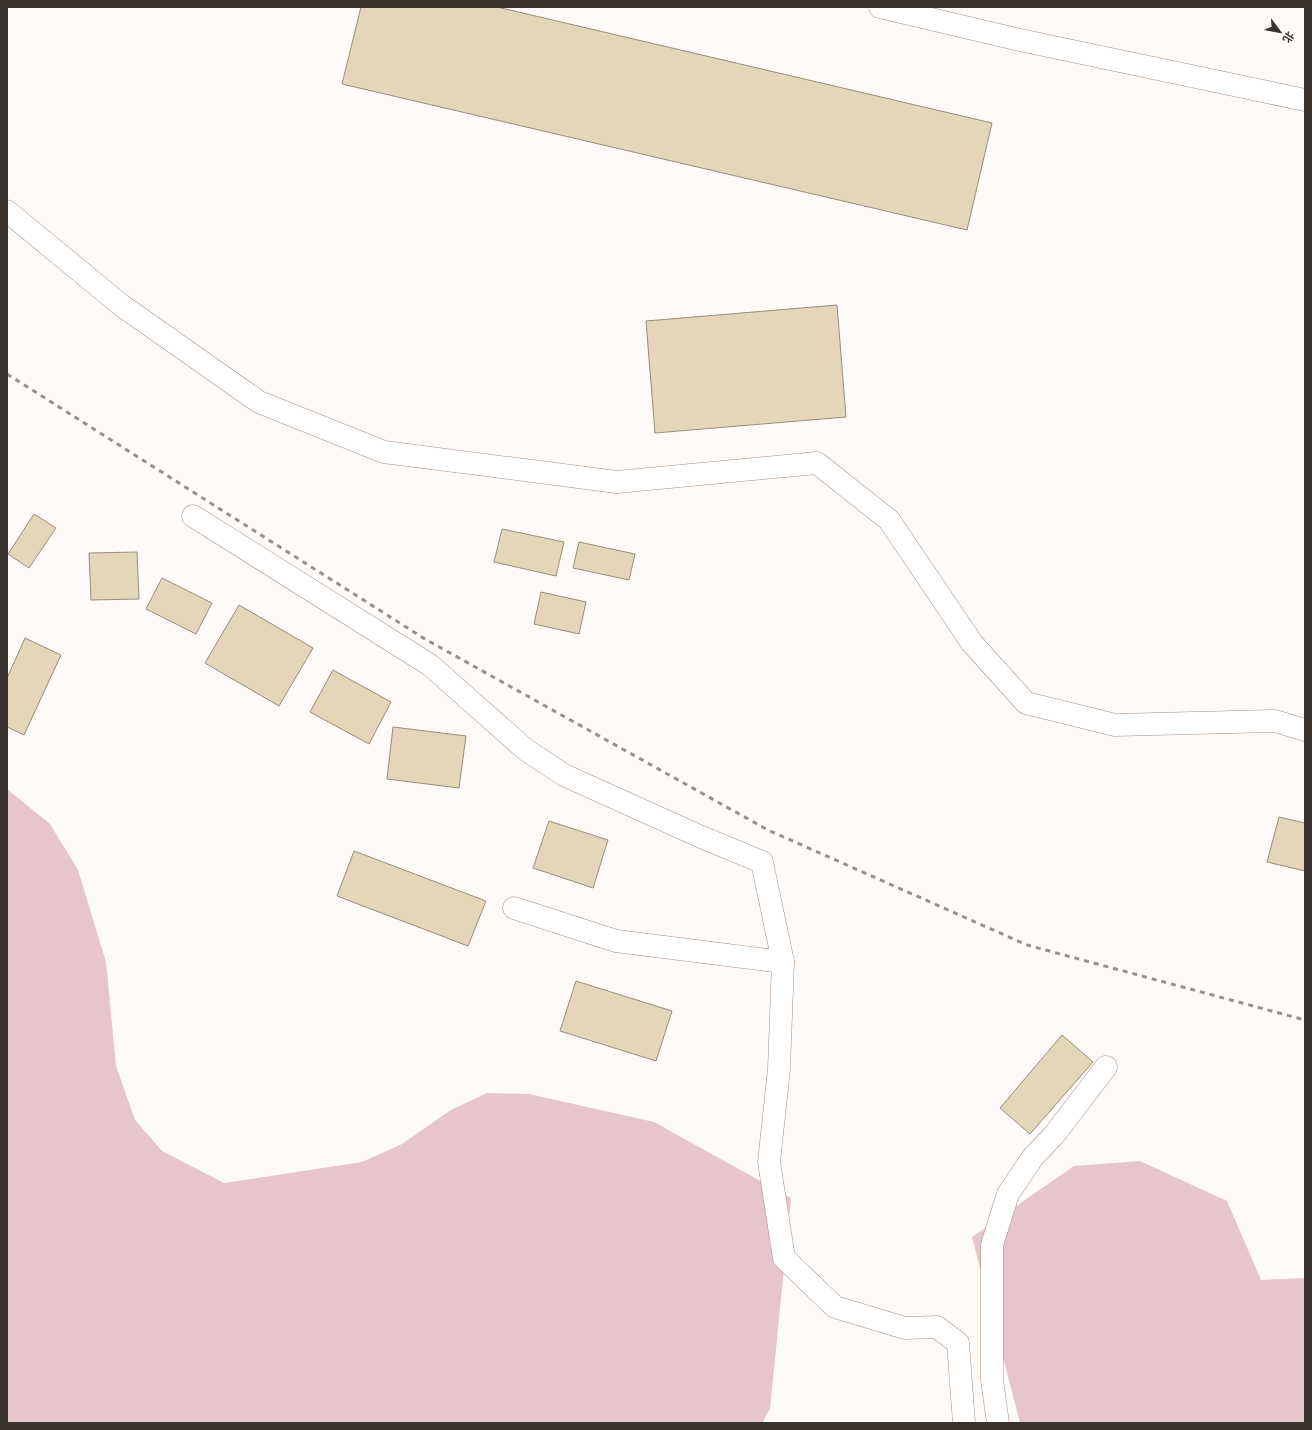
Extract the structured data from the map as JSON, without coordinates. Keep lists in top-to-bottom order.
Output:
{
  "north": "bottom right"
}
